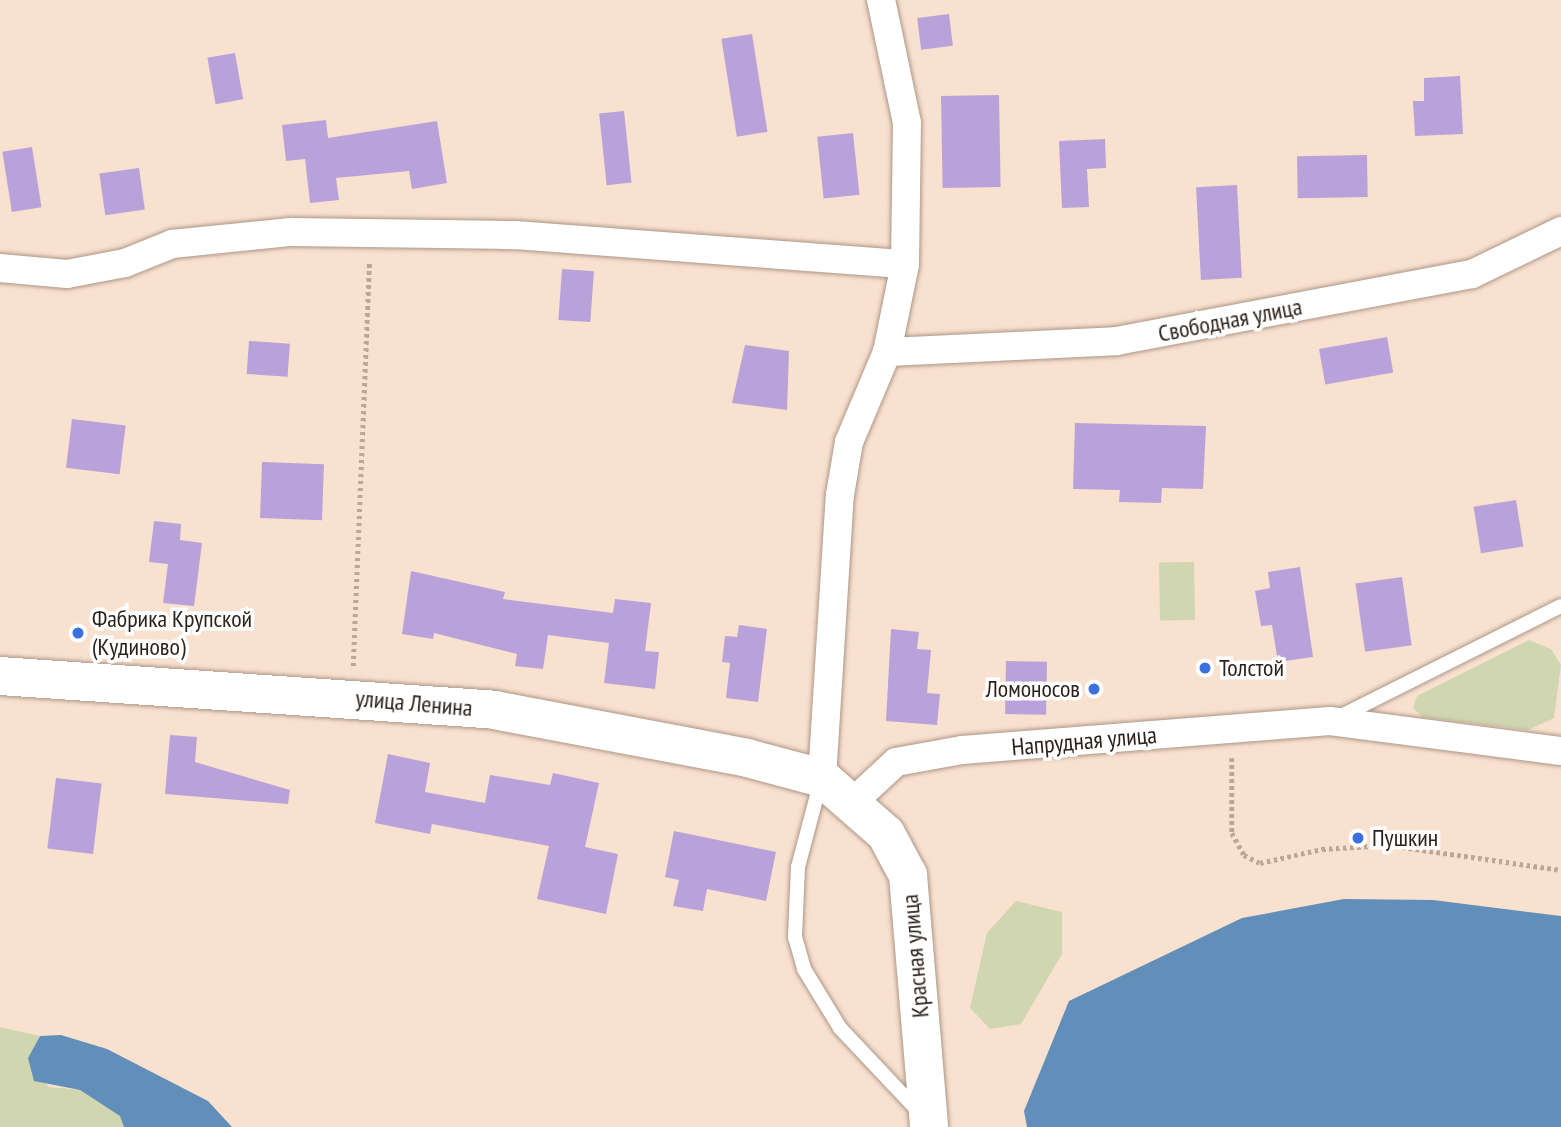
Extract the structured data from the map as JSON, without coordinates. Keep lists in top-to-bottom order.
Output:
{
  "streets": {
    "main road": ["улица Ленина", "Красная улица"],
    "street": ["Свободная улица", "Напрудная улица"]
  },
  "crossings": [
    ["улица Ленина", "Красная улица"],
    ["Напрудная улица", "Красная улица"]
  ],
  "places": [
    "Фабрика Крупской (Кудиново)",
    "Толстой",
    "Ломоносов",
    "Пушкин"
  ]
}
